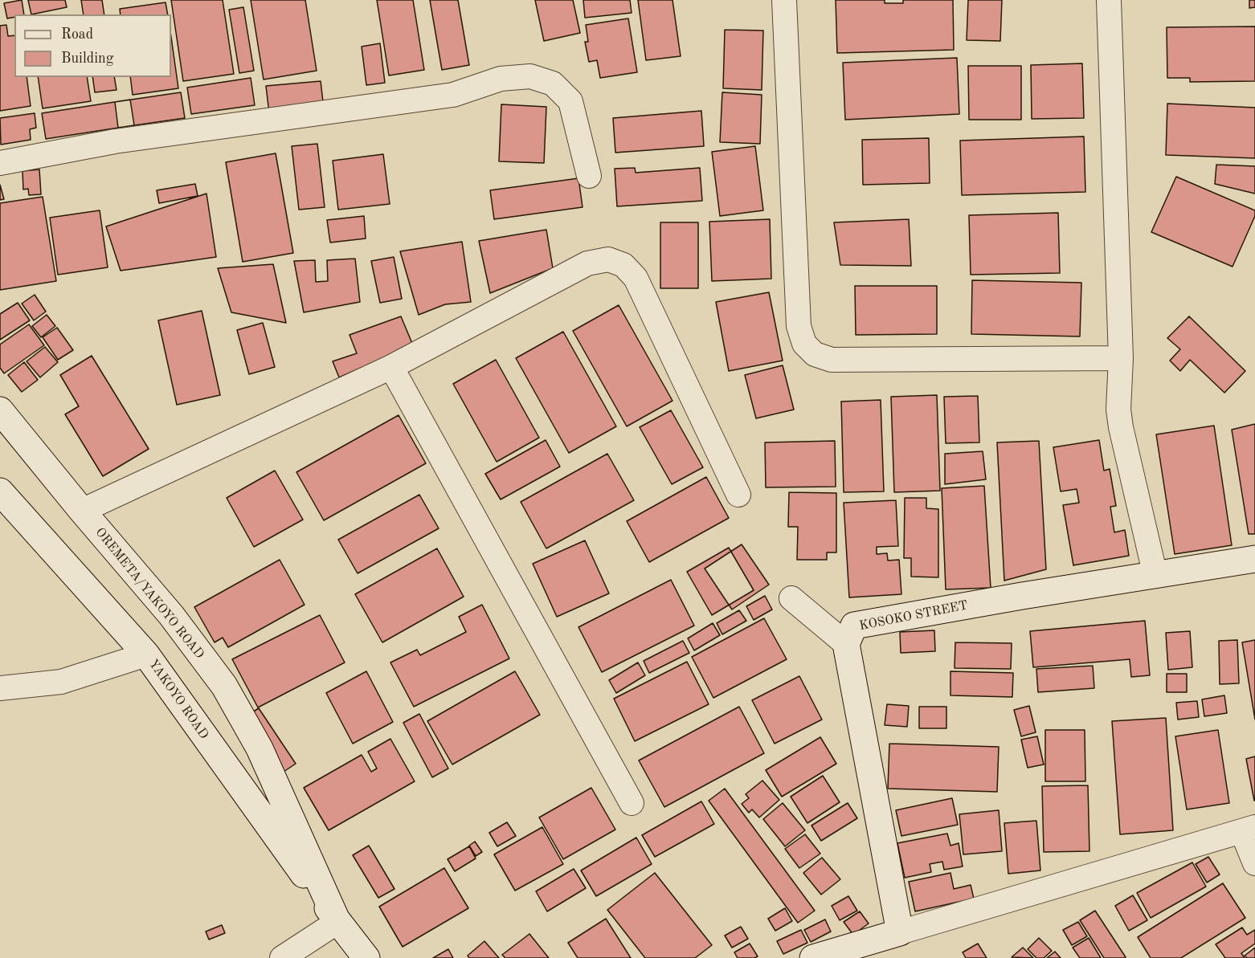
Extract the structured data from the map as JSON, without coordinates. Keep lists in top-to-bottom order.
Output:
{
  "streets": {
    "main road": ["OREMETA/YAKOYO ROAD", "KOSOKO STREET", "YAKOYO ROAD"]
  },
  "crossings": [
    ["OREMETA/YAKOYO ROAD", "YAKOYO ROAD"]
  ],
  "legend": ["Road", "Building"]
}
